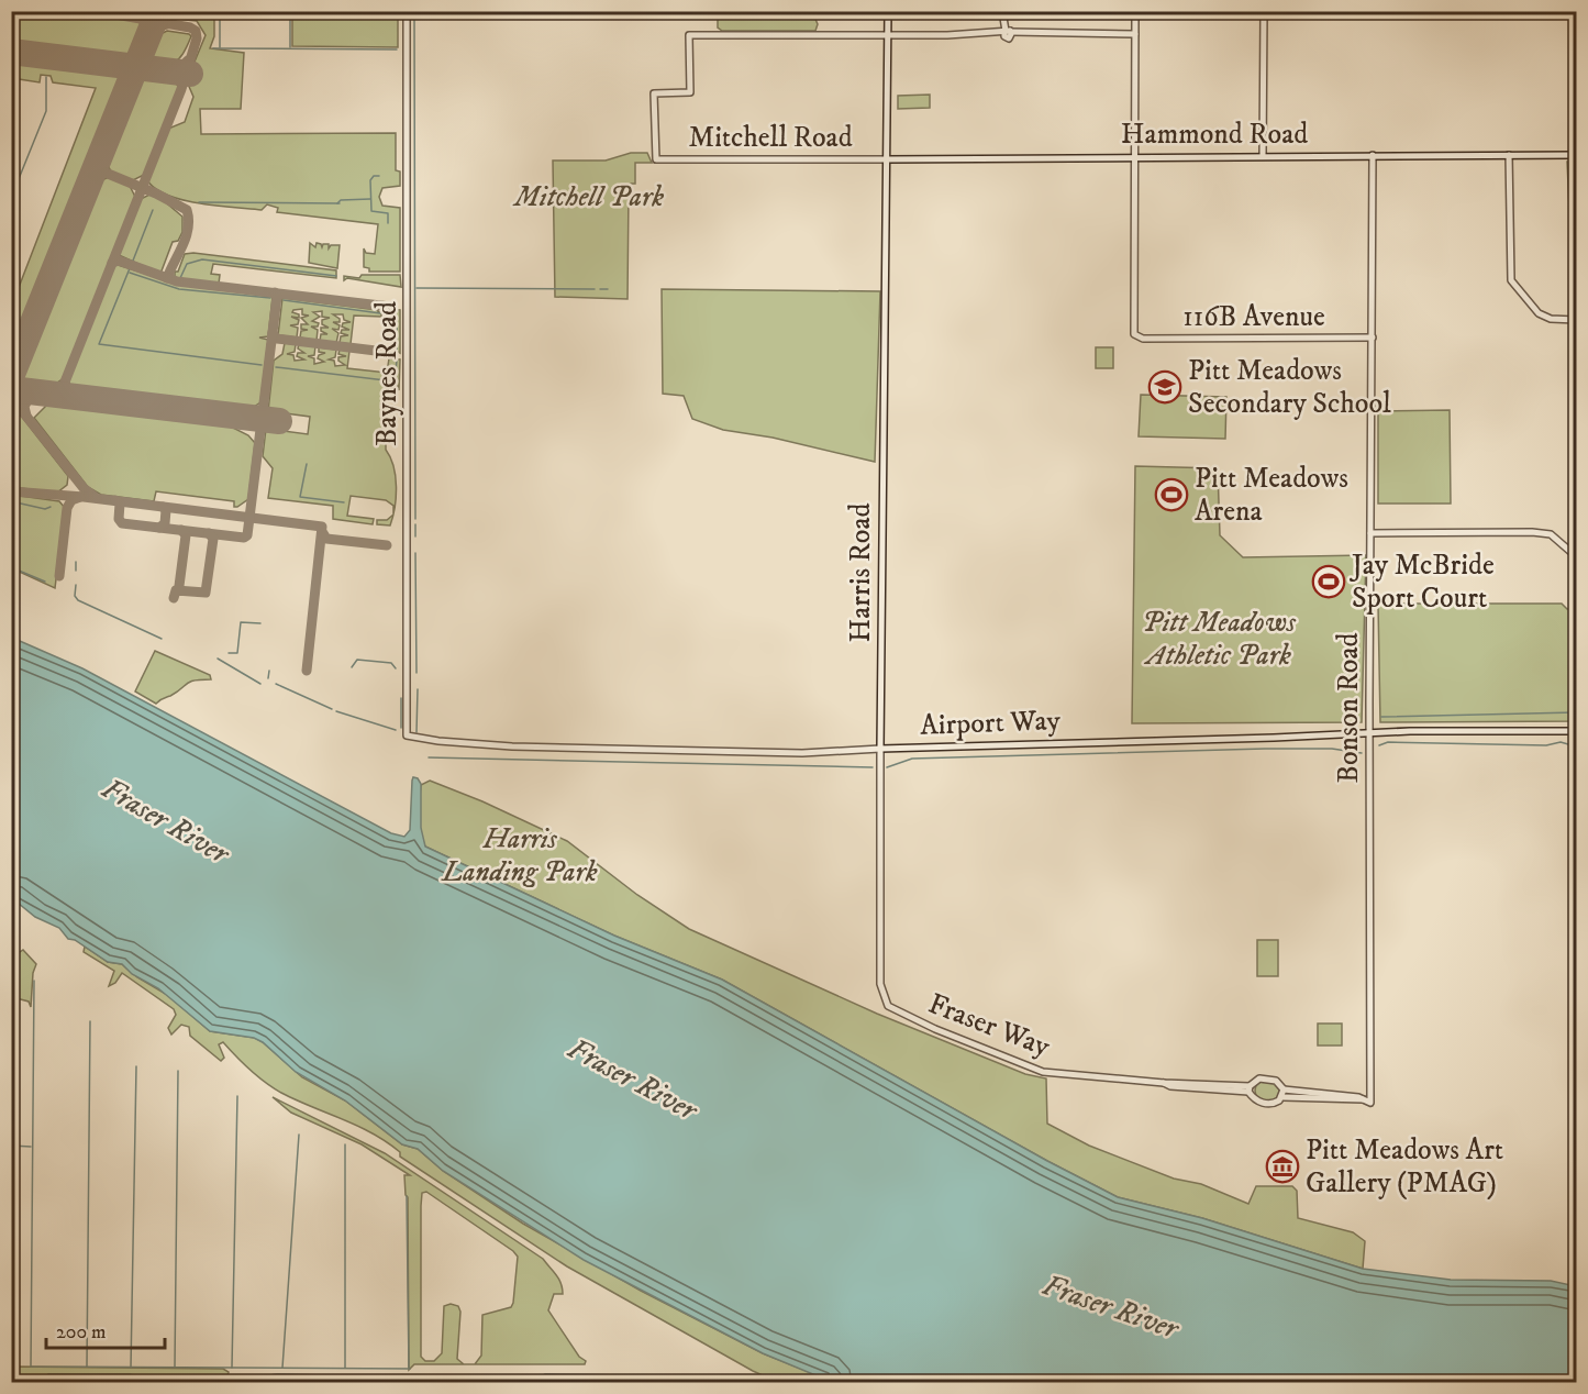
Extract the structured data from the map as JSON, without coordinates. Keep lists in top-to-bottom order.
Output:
{
  "streets": {
    "street": [
      "Hammond Road",
      "Mitchell Road",
      "116B Avenue",
      "Baynes Road",
      "Harris Road",
      "Bonson Road",
      "Airport Way",
      "Fraser Way"
    ]
  },
  "crossings": [
    ["Hammond Road", "Mitchell Road"],
    ["Hammond Road", "116B Avenue"],
    ["Hammond Road", "Harris Road"],
    ["Hammond Road", "Bonson Road"],
    ["Mitchell Road", "Harris Road"],
    ["116B Avenue", "Bonson Road"],
    ["Baynes Road", "Airport Way"],
    ["Harris Road", "Airport Way"],
    ["Harris Road", "Fraser Way"],
    ["Bonson Road", "Airport Way"]
  ],
  "water": ["Fraser River"],
  "parks": ["Mitchell Park", "Pitt Meadows Athletic Park", "Harris Landing Park"],
  "places": {
    "school or university": ["Pitt Meadows Secondary School"],
    "sports": ["Pitt Meadows Arena", "Jay McBride Sport Court"],
    "museum": ["Pitt Meadows Art Gallery (PMAG)"]
  },
  "scale_bar": "200 m"
}
